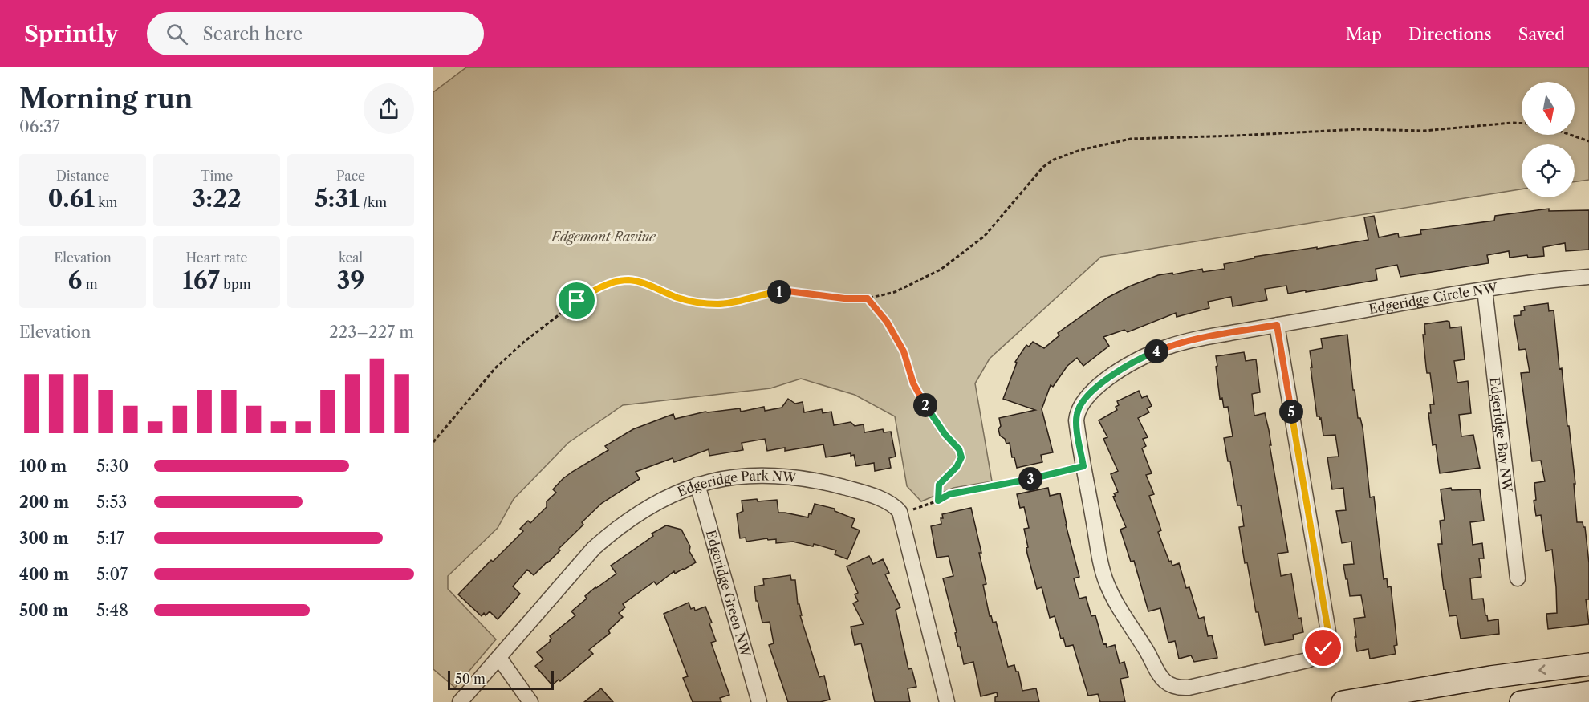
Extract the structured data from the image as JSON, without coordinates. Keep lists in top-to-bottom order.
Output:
{
  "streets": {
    "street": [
      "Edgeridge Circle NW",
      "Edgeridge Bay NW",
      "Edgeridge Park NW",
      "Edgeridge Green NW"
    ]
  },
  "crossings": [
    ["Edgeridge Circle NW", "Edgeridge Bay NW"],
    ["Edgeridge Park NW", "Edgeridge Green NW"]
  ],
  "parks": ["Edgemont Ravine"],
  "scale_bar": "50 m",
  "north": "bottom",
  "page": {
    "header": "Sprintly",
    "search": "Search here",
    "nav": ["Map", "Directions", "Saved"],
    "heading": ["Morning run", "06:37"],
    "stats": [
      ["Distance", "0.61 km"],
      ["Time", "3:22"],
      ["Pace", "5:31 /km"],
      ["Elevation", "6 m"],
      ["Heart rate", "167 bpm"],
      ["kcal", "39"]
    ],
    "pins": [
      "1",
      "4",
      "2",
      "5",
      "3"
    ],
    "chart": ["Elevation", "223–227 m"],
    "list": [
      {
        "name": "100 m",
        "note": "5:30"
      },
      {
        "name": "200 m",
        "note": "5:53"
      },
      {
        "name": "300 m",
        "note": "5:17"
      },
      {
        "name": "400 m",
        "note": "5:07"
      },
      {
        "name": "500 m",
        "note": "5:48"
      }
    ],
    "scale": "50 m"
  }
}
